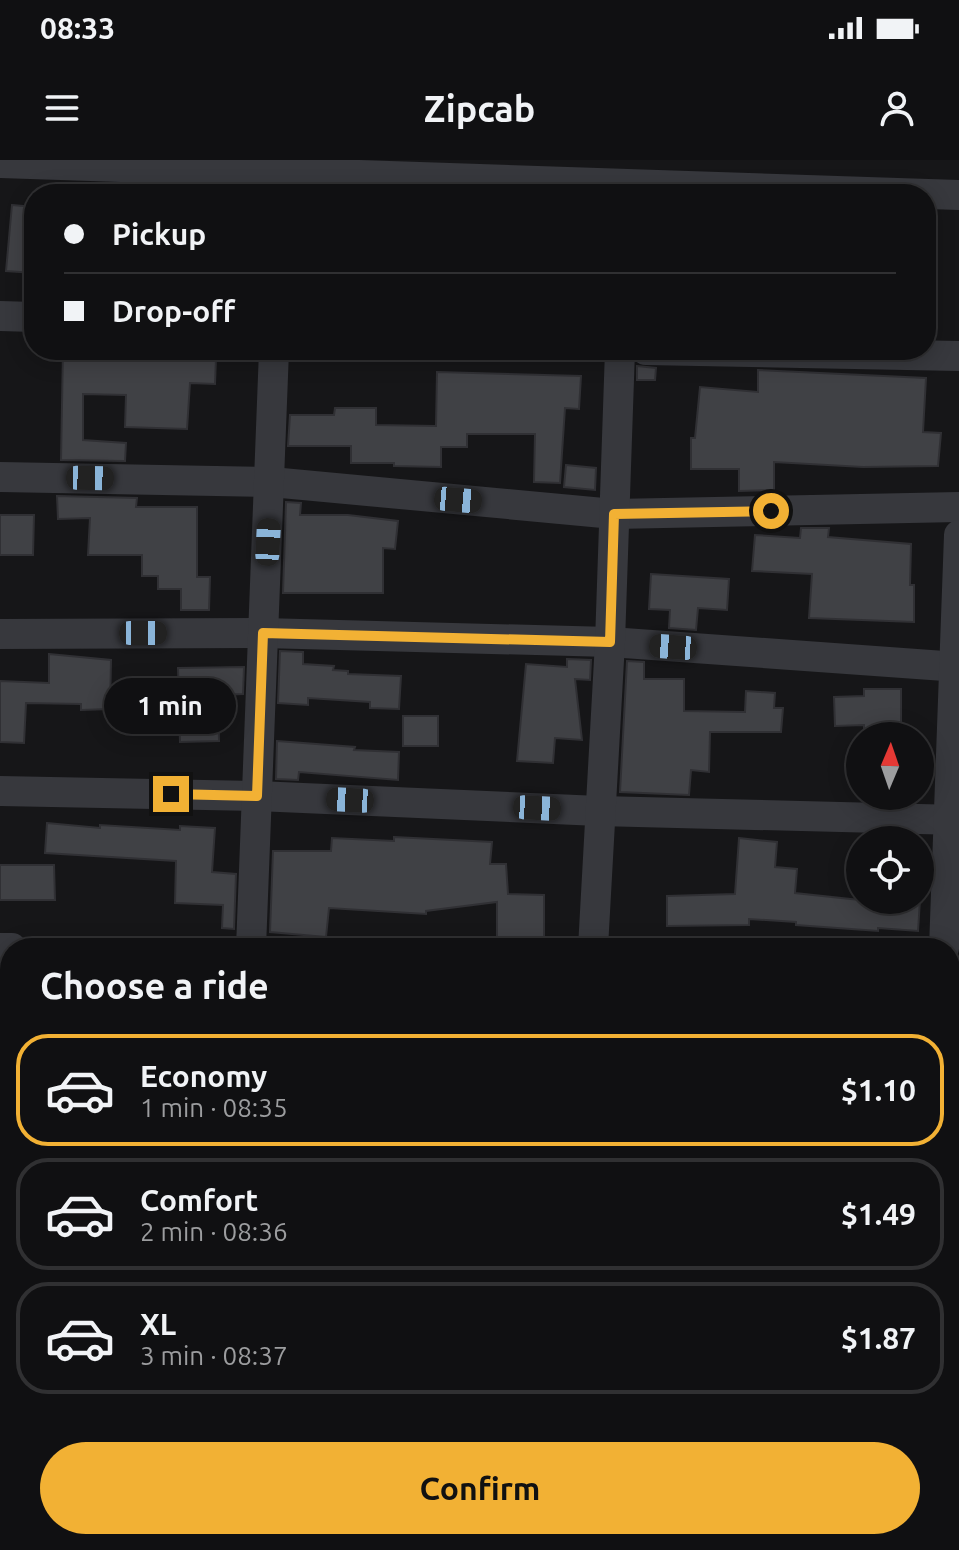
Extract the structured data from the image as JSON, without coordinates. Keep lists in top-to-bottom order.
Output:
{
  "north": "top",
  "page": {
    "status": "08:33",
    "header": "Zipcab",
    "banner": ["Pickup", "Drop-off"],
    "bubble": "1 min",
    "heading": "Choose a ride",
    "list": [
      {
        "name": "Economy",
        "note": "1 min · 08:35",
        "value": "$1.10"
      },
      {
        "name": "Comfort",
        "note": "2 min · 08:36",
        "value": "$1.49"
      },
      {
        "name": "XL",
        "note": "3 min · 08:37",
        "value": "$1.87"
      }
    ],
    "buttons": "Confirm"
  }
}
